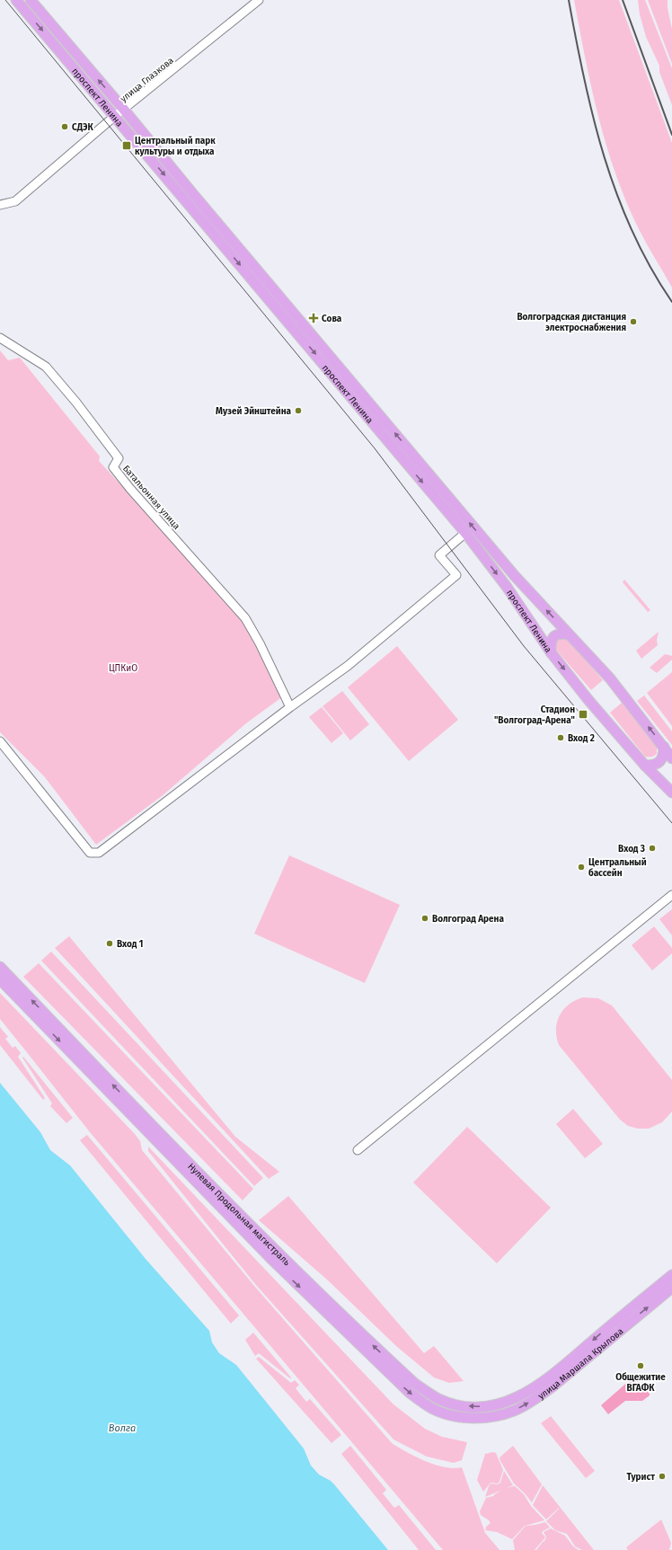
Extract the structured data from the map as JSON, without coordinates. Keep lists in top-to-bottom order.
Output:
{
  "streets": {
    "main road": ["проспект Ленина", "Нулевая Продольная магистраль", "улица Маршала Крылова"],
    "street": ["улица Глазкова", "Батальонная улица"]
  },
  "crossings": [
    ["улица Глазкова", "проспект Ленина"],
    ["Нулевая Продольная магистраль", "улица Маршала Крылова"]
  ],
  "water": ["Волга"],
  "parks": ["ЦПКиО"],
  "places": {
    "other": [
      "СДЭК",
      "Волгоградская дистанция электроснабжения",
      "Музей Эйнштейна",
      "Вход 2",
      "Вход 3",
      "Центральный бассейн",
      "Волгоград Арена",
      "Вход 1",
      "Общежитие ВГАФК",
      "Турист"
    ],
    "transit": ["Центральный парк культуры и отдыха", "Стадион \"Волгоград-Арена\""],
    "health": ["Сова"]
  }
}
